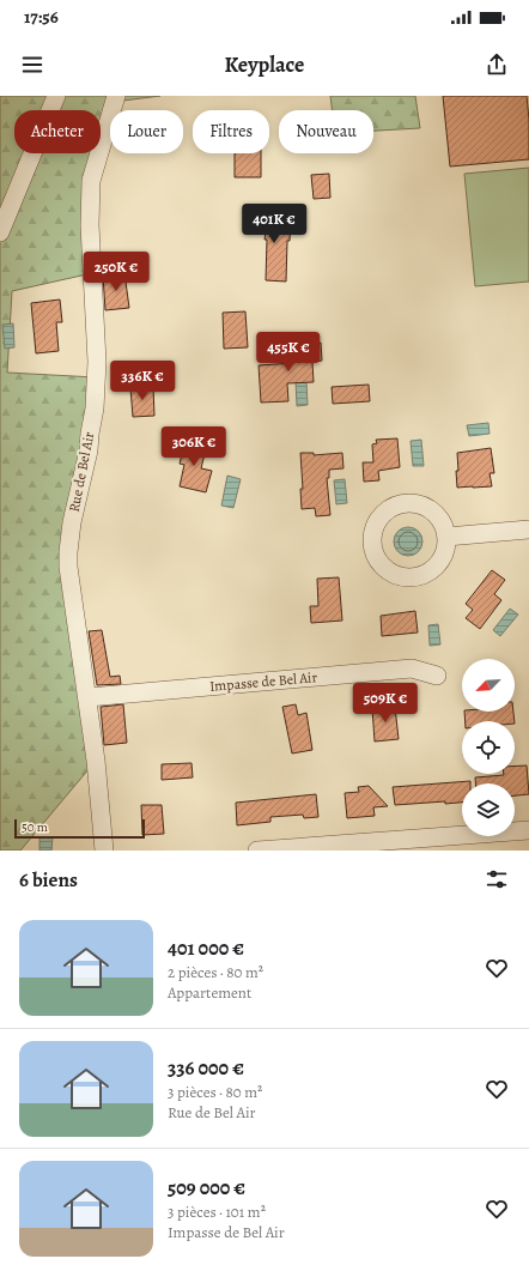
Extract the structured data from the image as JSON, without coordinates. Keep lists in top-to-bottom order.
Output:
{
  "streets": {
    "street": ["Rue de Bel Air", "Impasse de Bel Air"]
  },
  "crossings": [
    ["Rue de Bel Air", "Impasse de Bel Air"]
  ],
  "scale_bar": "50 m",
  "north": "bottom left",
  "page": {
    "status": "17:56",
    "header": "Keyplace",
    "chip": [
      "Acheter",
      "Louer",
      "Filtres",
      "Nouveau"
    ],
    "price": [
      "401K €",
      "250K €",
      "455K €",
      "336K €",
      "306K €",
      "509K €"
    ],
    "scale": "50 m",
    "heading": "6 biens",
    "list": [
      {
        "name": "401 000 €",
        "note": "2 pièces · 80 m² · Appartement"
      },
      {
        "name": "336 000 €",
        "note": "3 pièces · 80 m² · Rue de Bel Air"
      },
      {
        "name": "509 000 €",
        "note": "3 pièces · 101 m² · Impasse de Bel Air"
      }
    ]
  }
}
